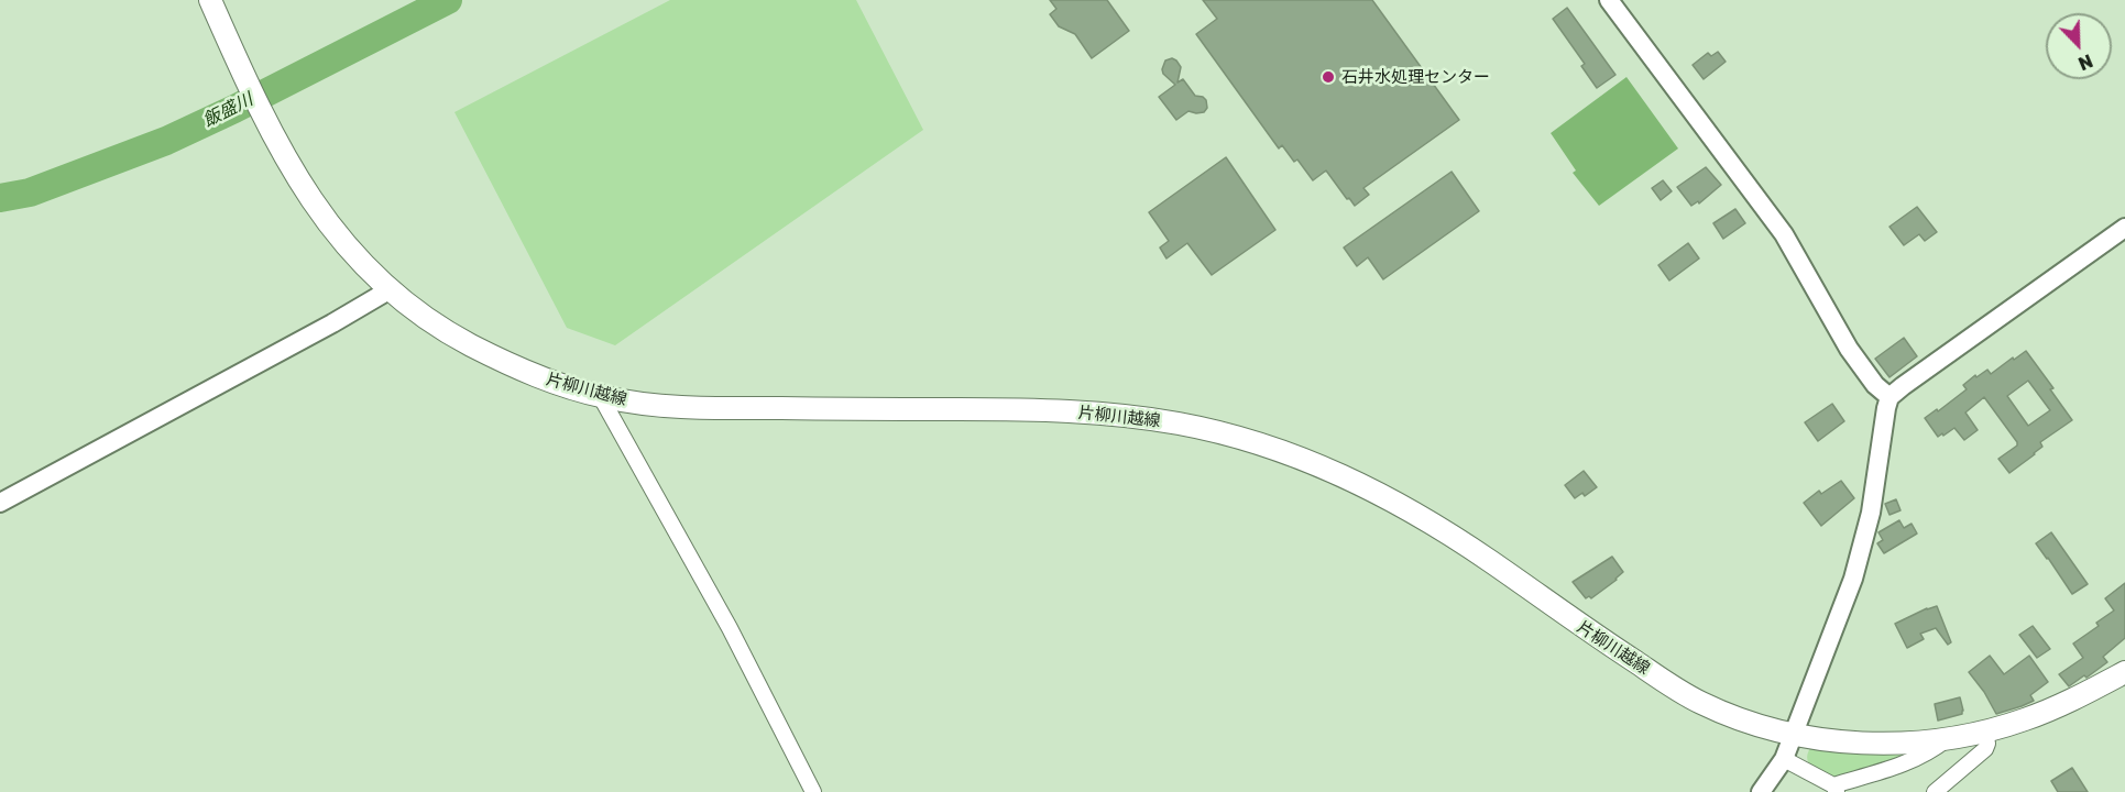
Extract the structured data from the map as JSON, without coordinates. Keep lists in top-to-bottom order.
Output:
{
  "streets": {
    "main road": ["片柳川越線"]
  },
  "water": ["飯盛川"],
  "places": ["石井水処理センター"],
  "north": "bottom right"
}
